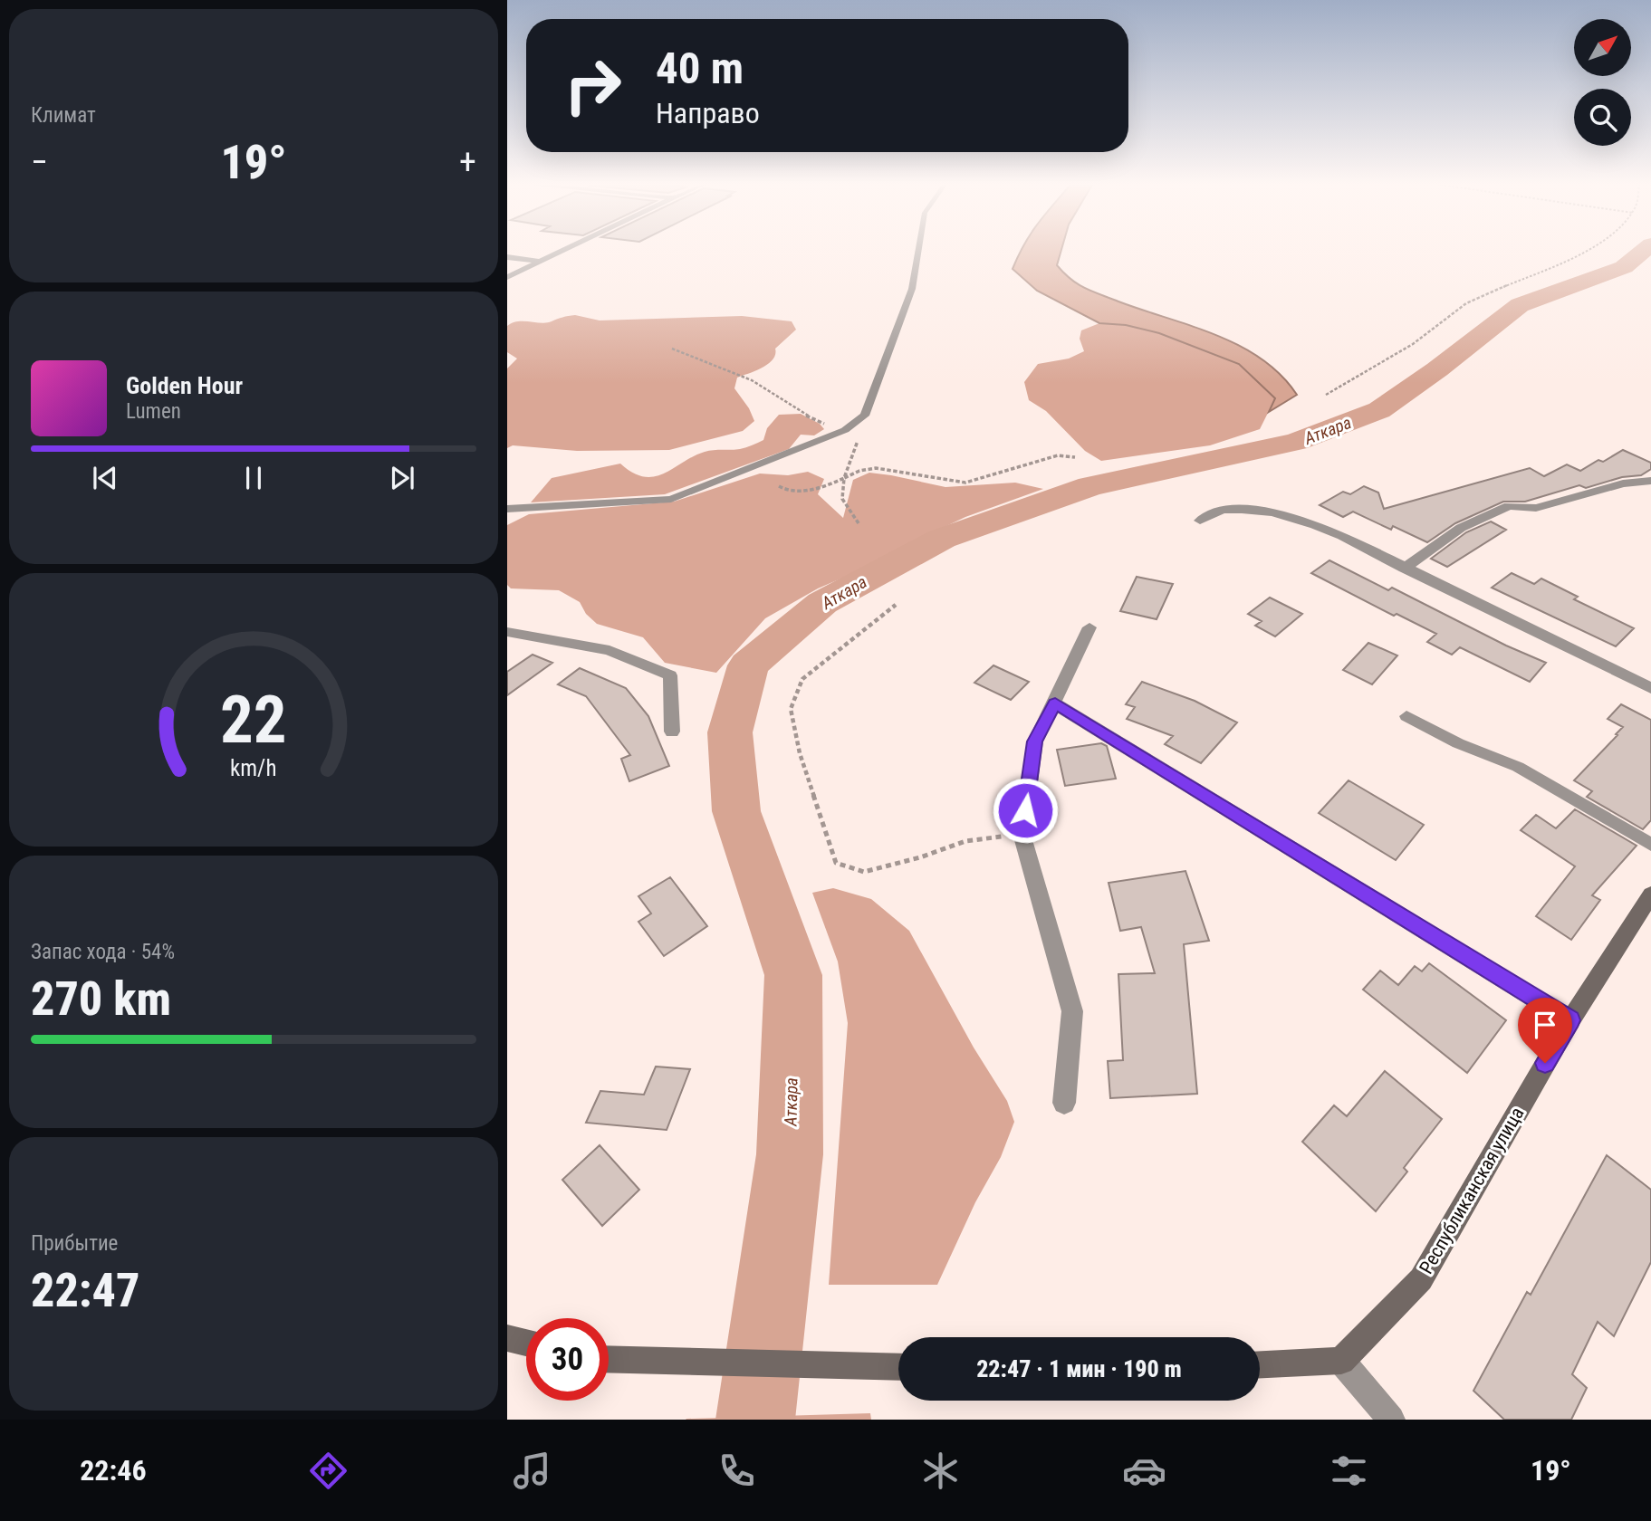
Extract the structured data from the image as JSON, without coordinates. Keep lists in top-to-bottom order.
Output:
{
  "streets": {
    "street": ["Республиканская улица"]
  },
  "water": ["Аткара"],
  "north": "top right",
  "page": {
    "tile": [
      "Климат",
      ["Запас хода · 54%", "270 km"],
      ["Прибытие", "22:47"]
    ],
    "turn": ["40 m", "Направо"],
    "heat": ["−", "19°", "+"],
    "song": ["Golden Hour", "Lumen"],
    "limit": "30",
    "trip": "22:47 · 1 мин · 190 m",
    "tabs": ["22:46", "19°"],
    "gauge": ["22", "km/h"]
  }
}
